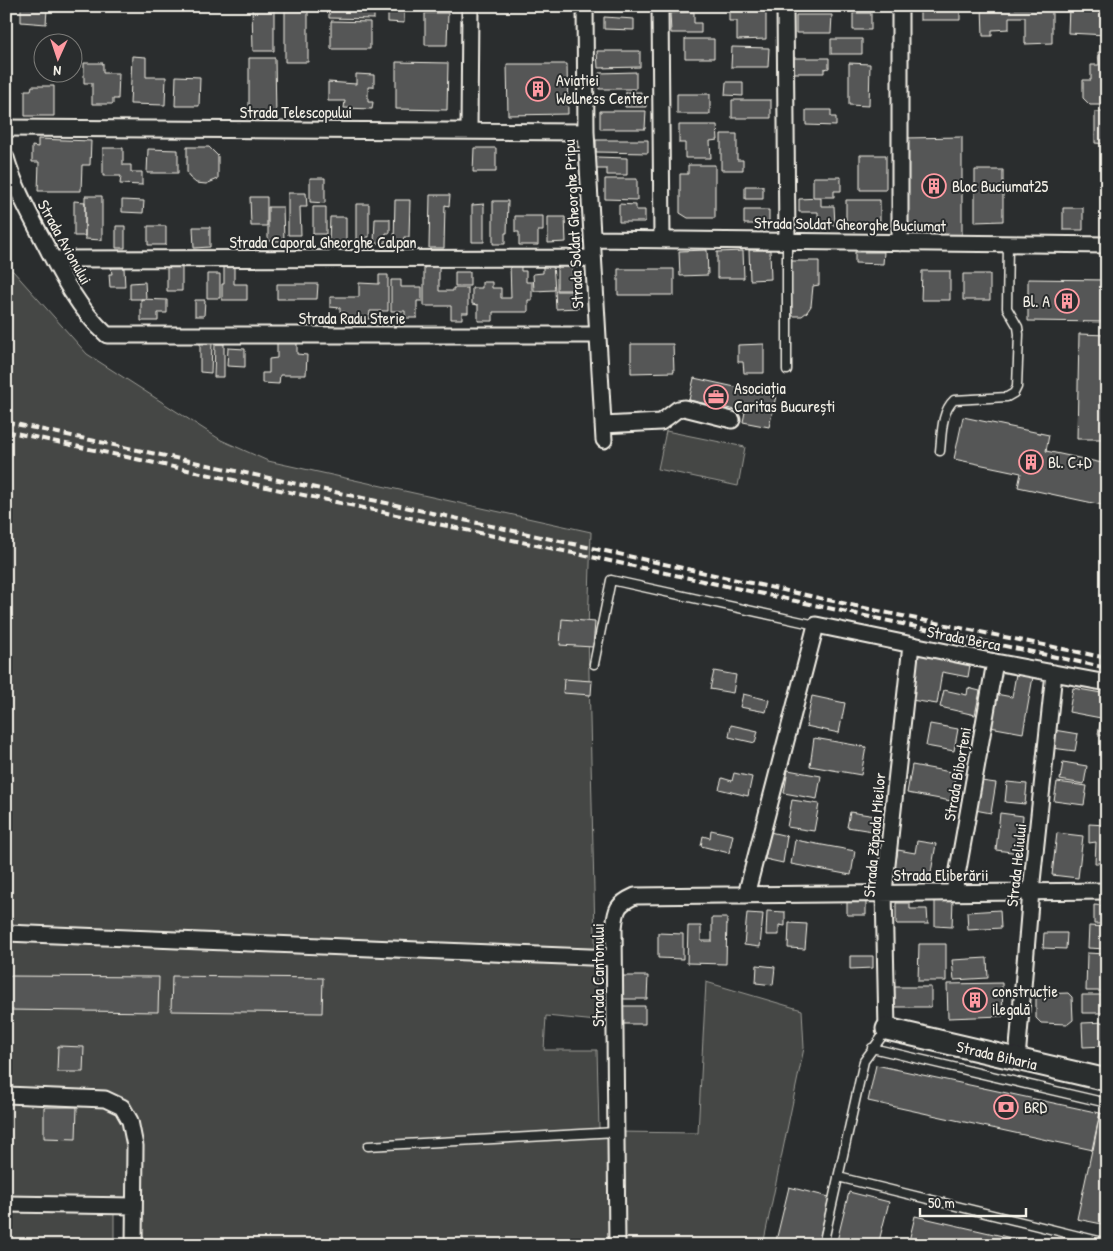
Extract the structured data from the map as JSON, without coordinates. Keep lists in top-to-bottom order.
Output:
{
  "streets": {
    "street": [
      "Strada Telescopului",
      "Strada Soldat Gheorghe Pripu",
      "Strada Soldat Gheorghe Buciumat",
      "Strada Avionului",
      "Strada Caporal Gheorghe Calpan",
      "Strada Radu Sterie",
      "Strada Berca",
      "Strada Biborțeni",
      "Strada Zăpada Mieilor",
      "Strada Heliului",
      "Strada Eliberării",
      "Strada Cantonului",
      "Strada Biharia"
    ]
  },
  "crossings": [
    ["Strada Telescopului", "Strada Soldat Gheorghe Pripu"],
    ["Strada Soldat Gheorghe Pripu", "Strada Soldat Gheorghe Buciumat"],
    ["Strada Soldat Gheorghe Pripu", "Strada Caporal Gheorghe Calpan"],
    ["Strada Soldat Gheorghe Pripu", "Strada Radu Sterie"],
    ["Strada Avionului", "Strada Caporal Gheorghe Calpan"],
    ["Strada Avionului", "Strada Radu Sterie"],
    ["Strada Berca", "Strada Biborțeni"],
    ["Strada Berca", "Strada Zăpada Mieilor"],
    ["Strada Berca", "Strada Heliului"],
    ["Strada Biborțeni", "Strada Eliberării"],
    ["Strada Zăpada Mieilor", "Strada Eliberării"],
    ["Strada Zăpada Mieilor", "Strada Biharia"],
    ["Strada Heliului", "Strada Eliberării"],
    ["Strada Heliului", "Strada Biharia"],
    ["Strada Eliberării", "Strada Cantonului"]
  ],
  "places": {
    "building": [
      "Aviației Wellness Center",
      "Bloc Buciumat25",
      "Bl. A",
      "Bl. C+D",
      "construcție ilegală"
    ],
    "office": ["Asociația Caritas București"],
    "bank": ["BRD"]
  },
  "scale_bar": "50 m",
  "north": "bottom"
}
